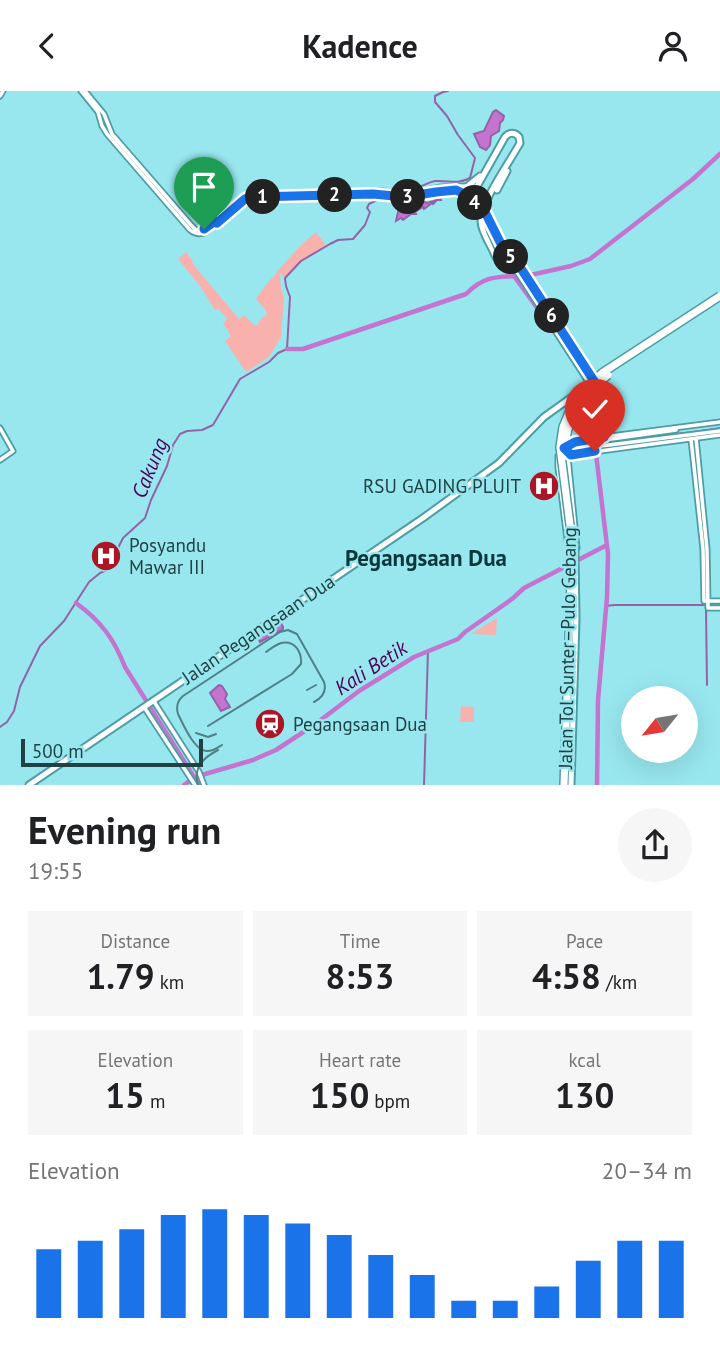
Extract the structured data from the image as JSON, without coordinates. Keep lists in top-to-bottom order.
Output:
{
  "streets": {
    "highway": ["Jalan Tol Sunter–Pulo Gebang"],
    "main road": ["Jalan Pegangsaan Dua"]
  },
  "crossings": [
    ["Jalan Pegangsaan Dua", "Jalan Tol Sunter–Pulo Gebang"]
  ],
  "districts": ["Pegangsaan Dua"],
  "water": ["Cakung", "Kali Betik"],
  "places": {
    "hospital": ["RSU GADING PLUIT", "Posyandu Mawar III"],
    "station": ["Pegangsaan Dua"]
  },
  "scale_bar": "500 m",
  "north": "bottom left",
  "page": {
    "header": "Kadence",
    "pins": [
      "2",
      "1",
      "3",
      "4",
      "5",
      "6"
    ],
    "scale": "500 m",
    "heading": ["Evening run", "19:55"],
    "stats": [
      ["Distance", "1.79 km"],
      ["Time", "8:53"],
      ["Pace", "4:58 /km"],
      ["Elevation", "15 m"],
      ["Heart rate", "150 bpm"],
      ["kcal", "130"]
    ],
    "chart": ["Elevation", "20–34 m"]
  }
}
